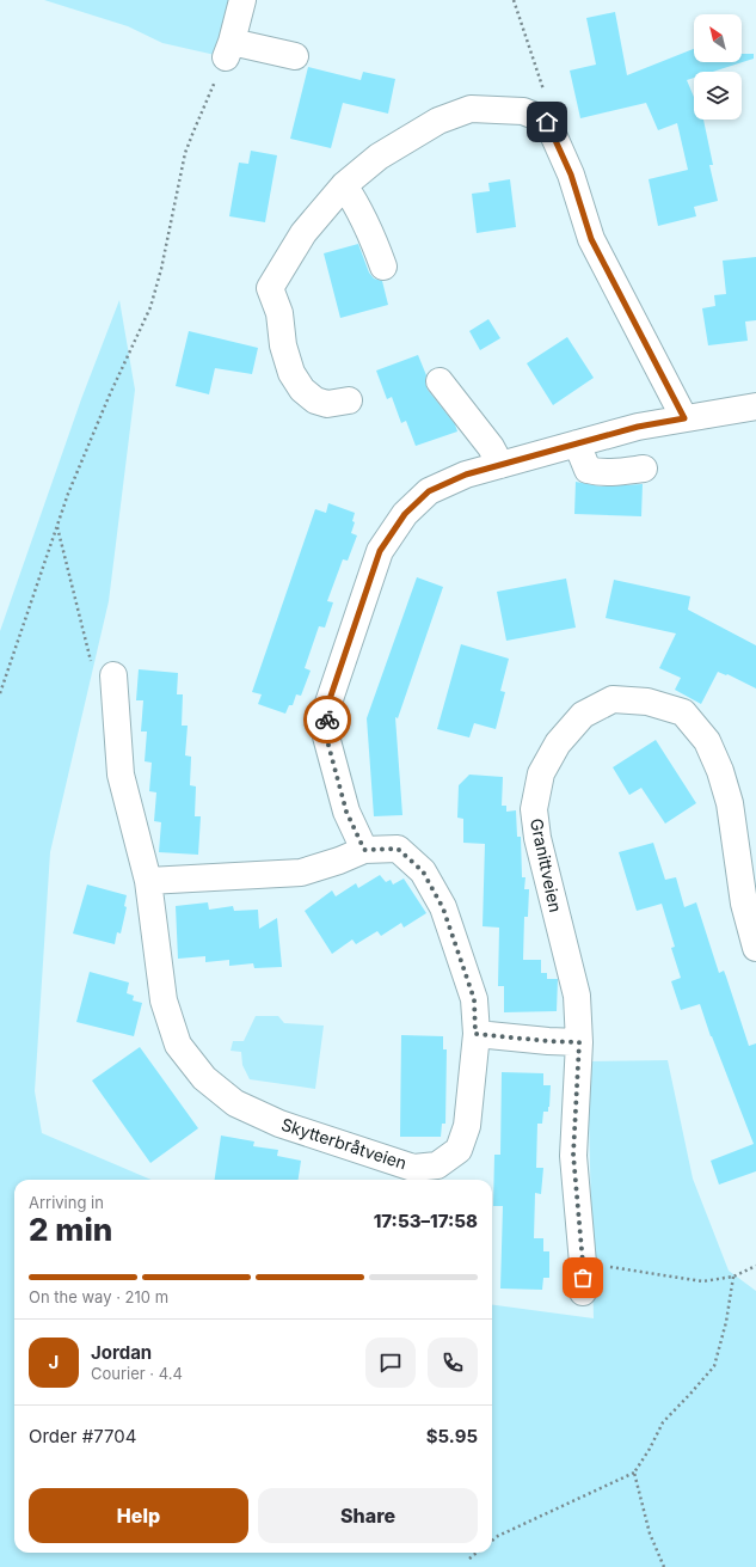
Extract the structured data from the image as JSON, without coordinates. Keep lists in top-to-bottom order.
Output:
{
  "streets": {
    "street": ["Granittveien", "Skytterbråtveien"]
  },
  "north": "top left",
  "page": {
    "heading": ["2 min", "Arriving in", "17:53–17:58"],
    "panel": [
      "Jordan",
      "Courier · 4.4",
      "Order #7704",
      "$5.95"
    ],
    "bar": "On the way · 210 m",
    "round": "J",
    "buttons": ["Help", "Share"]
  }
}
